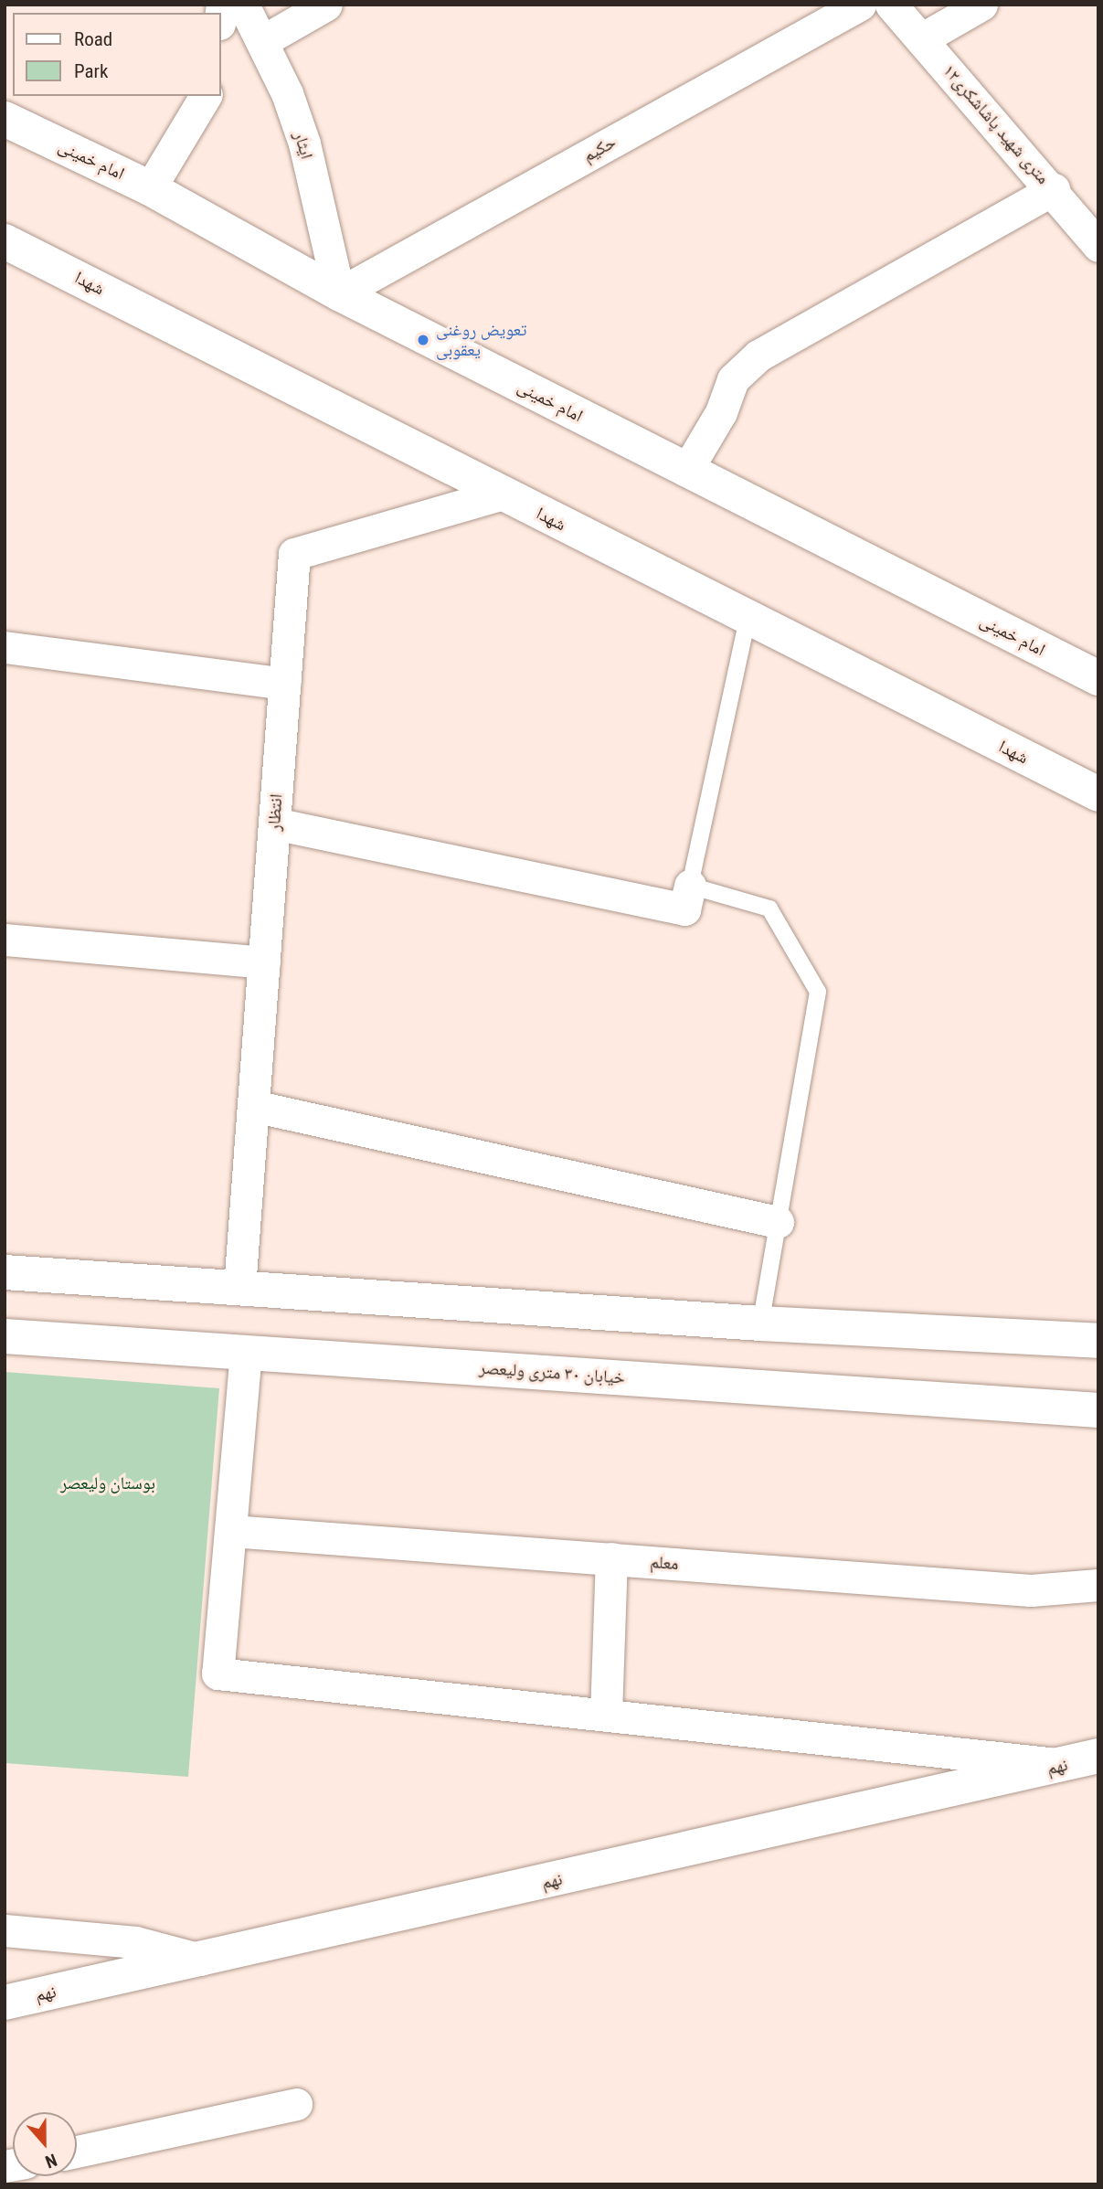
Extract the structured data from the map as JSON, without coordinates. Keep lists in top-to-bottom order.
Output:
{
  "streets": {
    "main road": [
      "امام خمینی",
      "شهدا",
      "خیابان ۳۰ متری ولیعصر",
      "نهم"
    ],
    "street": [
      "۱۲متری شهید پاشاشکری",
      "ایثار",
      "حکیم",
      "انتظار",
      "معلم"
    ]
  },
  "crossings": [
    ["ایثار", "حکیم"],
    ["ایثار", "امام خمینی"],
    ["حکیم", "امام خمینی"],
    ["شهدا", "انتظار"]
  ],
  "parks": ["بوستان ولیعصر"],
  "places": ["تعویض روغنی یعقوبی"],
  "legend": ["Road", "Park"],
  "north": "bottom"
}
